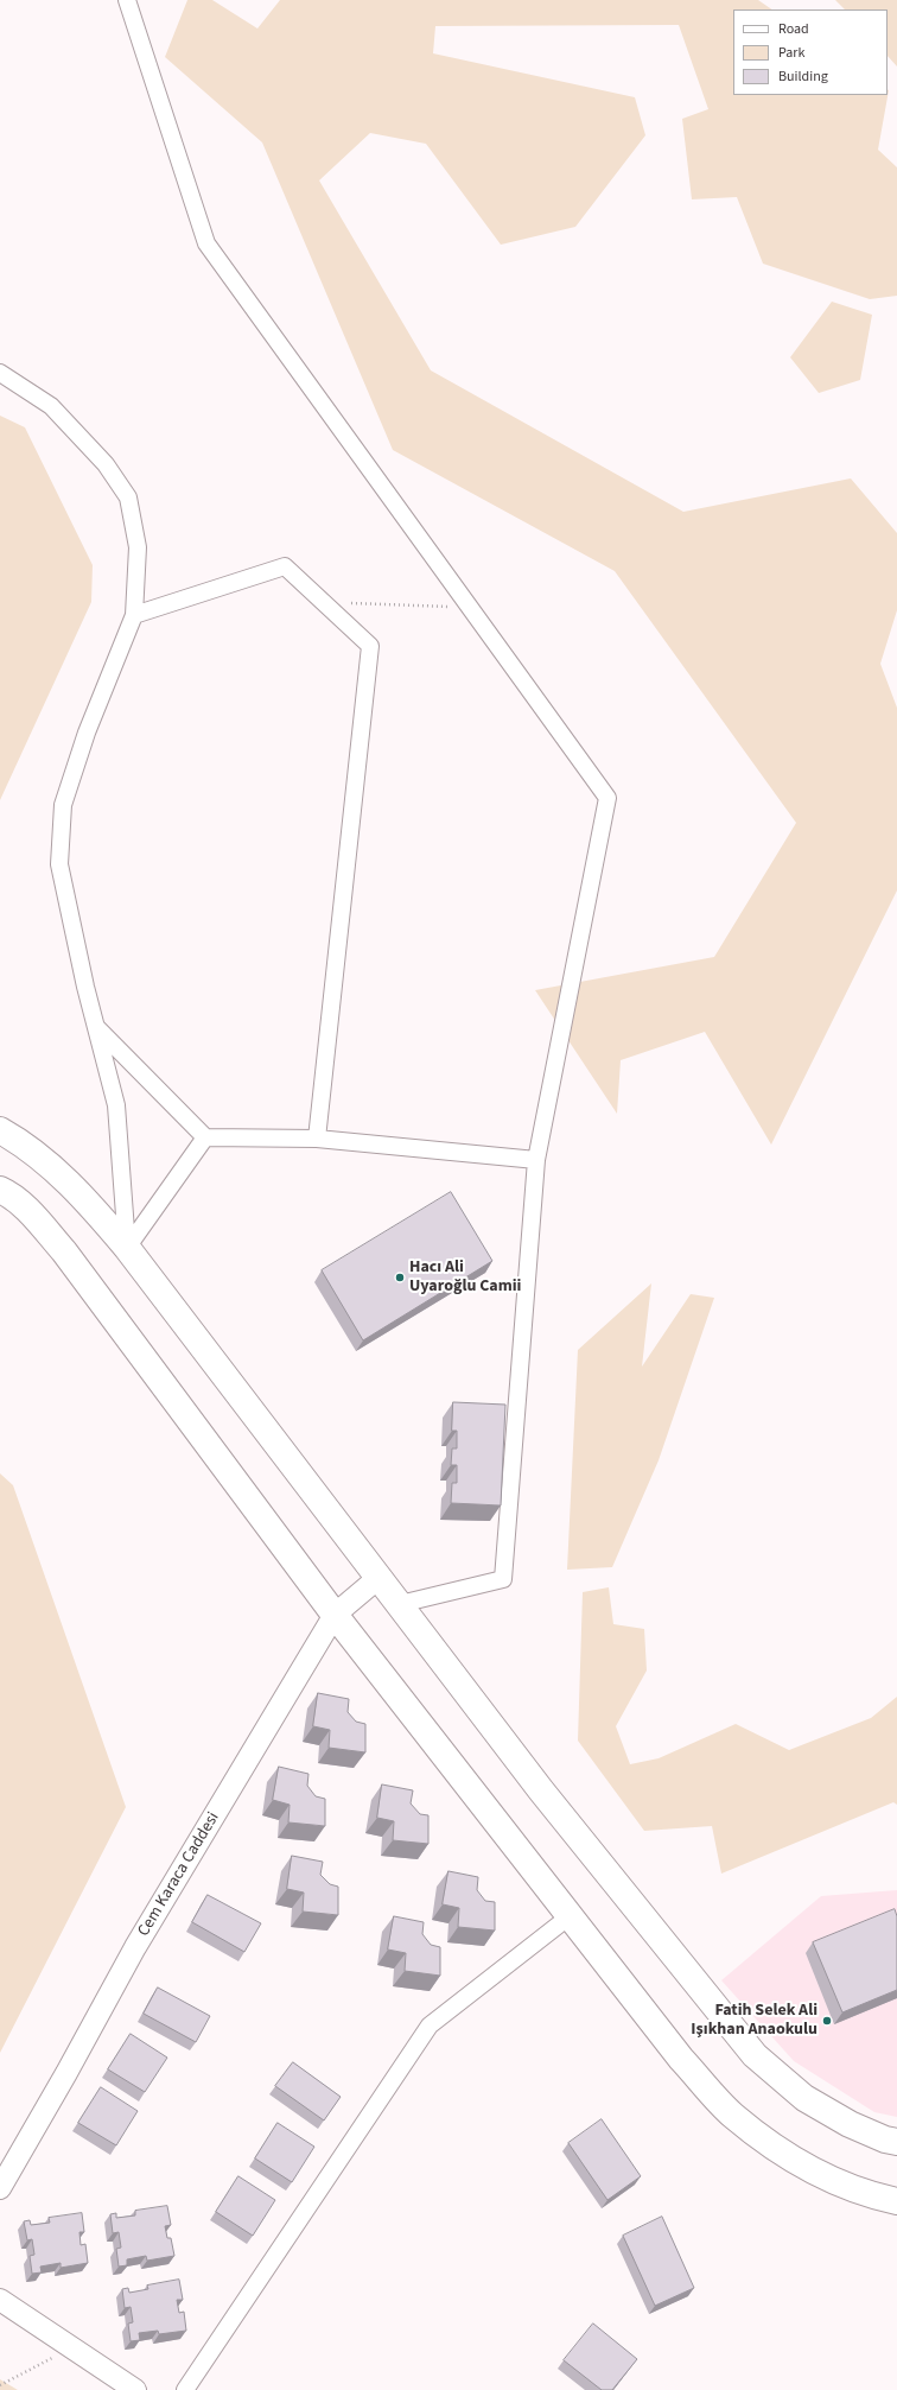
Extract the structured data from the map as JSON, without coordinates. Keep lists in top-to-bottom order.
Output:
{
  "streets": {
    "street": ["Cem Karaca Caddesi"]
  },
  "places": ["Hacı Ali Uyaroğlu Camii", "Fatih Selek Ali Işıkhan Anaokulu"],
  "legend": ["Road", "Park", "Building"]
}
